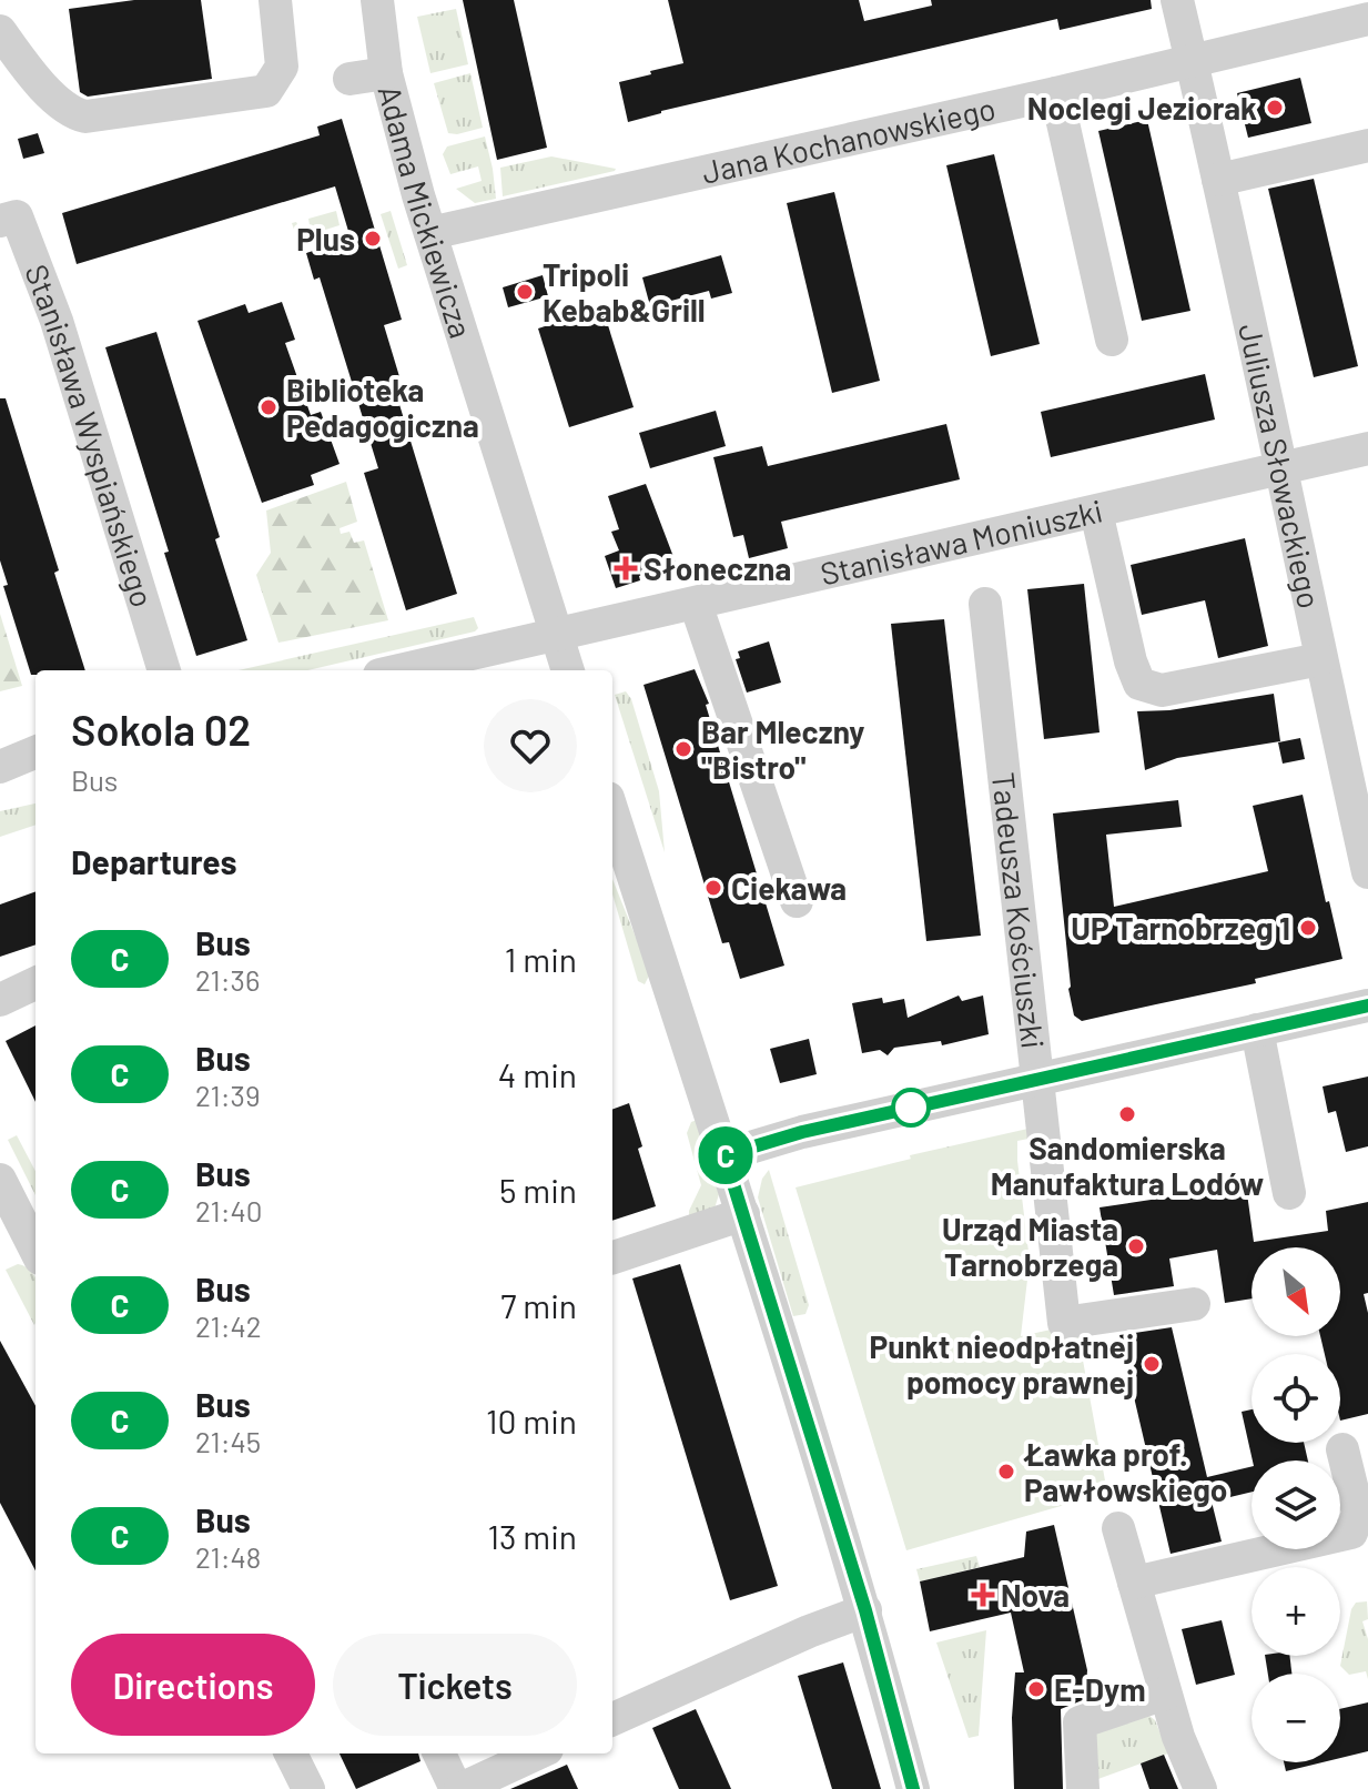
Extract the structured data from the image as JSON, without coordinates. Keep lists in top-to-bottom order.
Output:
{
  "streets": {
    "street": [
      "Jana Kochanowskiego",
      "Adama Mickiewicza",
      "Stanisława Wyspiańskiego",
      "Juliusza Słowackiego",
      "Stanisława Moniuszki",
      "Tadeusza Kościuszki"
    ]
  },
  "crossings": [
    ["Jana Kochanowskiego", "Adama Mickiewicza"],
    ["Jana Kochanowskiego", "Juliusza Słowackiego"],
    ["Adama Mickiewicza", "Stanisława Moniuszki"],
    ["Juliusza Słowackiego", "Stanisława Moniuszki"]
  ],
  "places": {
    "other": [
      "Noclegi Jeziorak",
      "Plus",
      "Tripoli Kebab&Grill",
      "Biblioteka Pedagogiczna",
      "Bar Mleczny \"Bistro\"",
      "Ciekawa",
      "UP Tarnobrzeg 1",
      "Sandomierska Manufaktura Lodów",
      "Urząd Miasta Tarnobrzega",
      "Punkt nieodpłatnej pomocy prawnej",
      "Ławka prof. Pawłowskiego",
      "E-Dym"
    ],
    "health": ["Słoneczna", "Nova"]
  },
  "lines": ["bus line C"],
  "north": "bottom right",
  "page": {
    "on_map": "C",
    "heading": [
      ["Sokola 02", "Bus"],
      "Departures"
    ],
    "list": [
      {
        "mark": "C",
        "name": "Bus",
        "note": "21:36",
        "value": "1 min"
      },
      {
        "mark": "C",
        "name": "Bus",
        "note": "21:39",
        "value": "4 min"
      },
      {
        "mark": "C",
        "name": "Bus",
        "note": "21:40",
        "value": "5 min"
      },
      {
        "mark": "C",
        "name": "Bus",
        "note": "21:42",
        "value": "7 min"
      },
      {
        "mark": "C",
        "name": "Bus",
        "note": "21:45",
        "value": "10 min"
      },
      {
        "mark": "C",
        "name": "Bus",
        "note": "21:48",
        "value": "13 min"
      }
    ],
    "map_buttons": ["+", "−"],
    "buttons": ["Directions", "Tickets"]
  }
}
